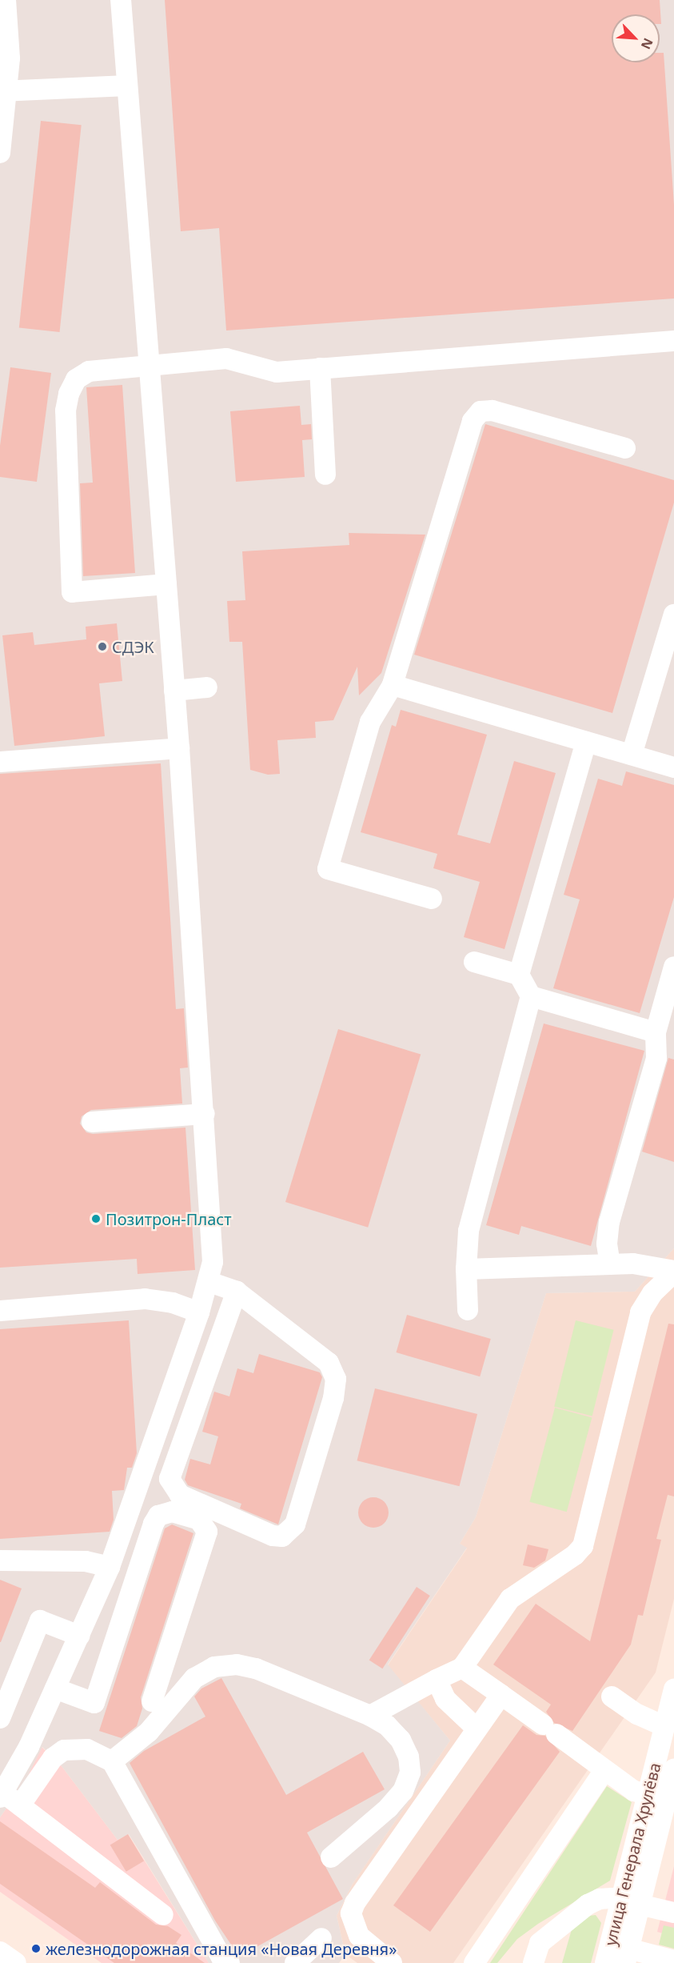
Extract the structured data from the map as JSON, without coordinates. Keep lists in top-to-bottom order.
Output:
{
  "streets": {
    "street": ["улица Генерала Хрулёва"]
  },
  "places": ["СДЭК", "Позитрон-Пласт", "железнодорожная станция «Новая Деревня»"],
  "north": "bottom right"
}
